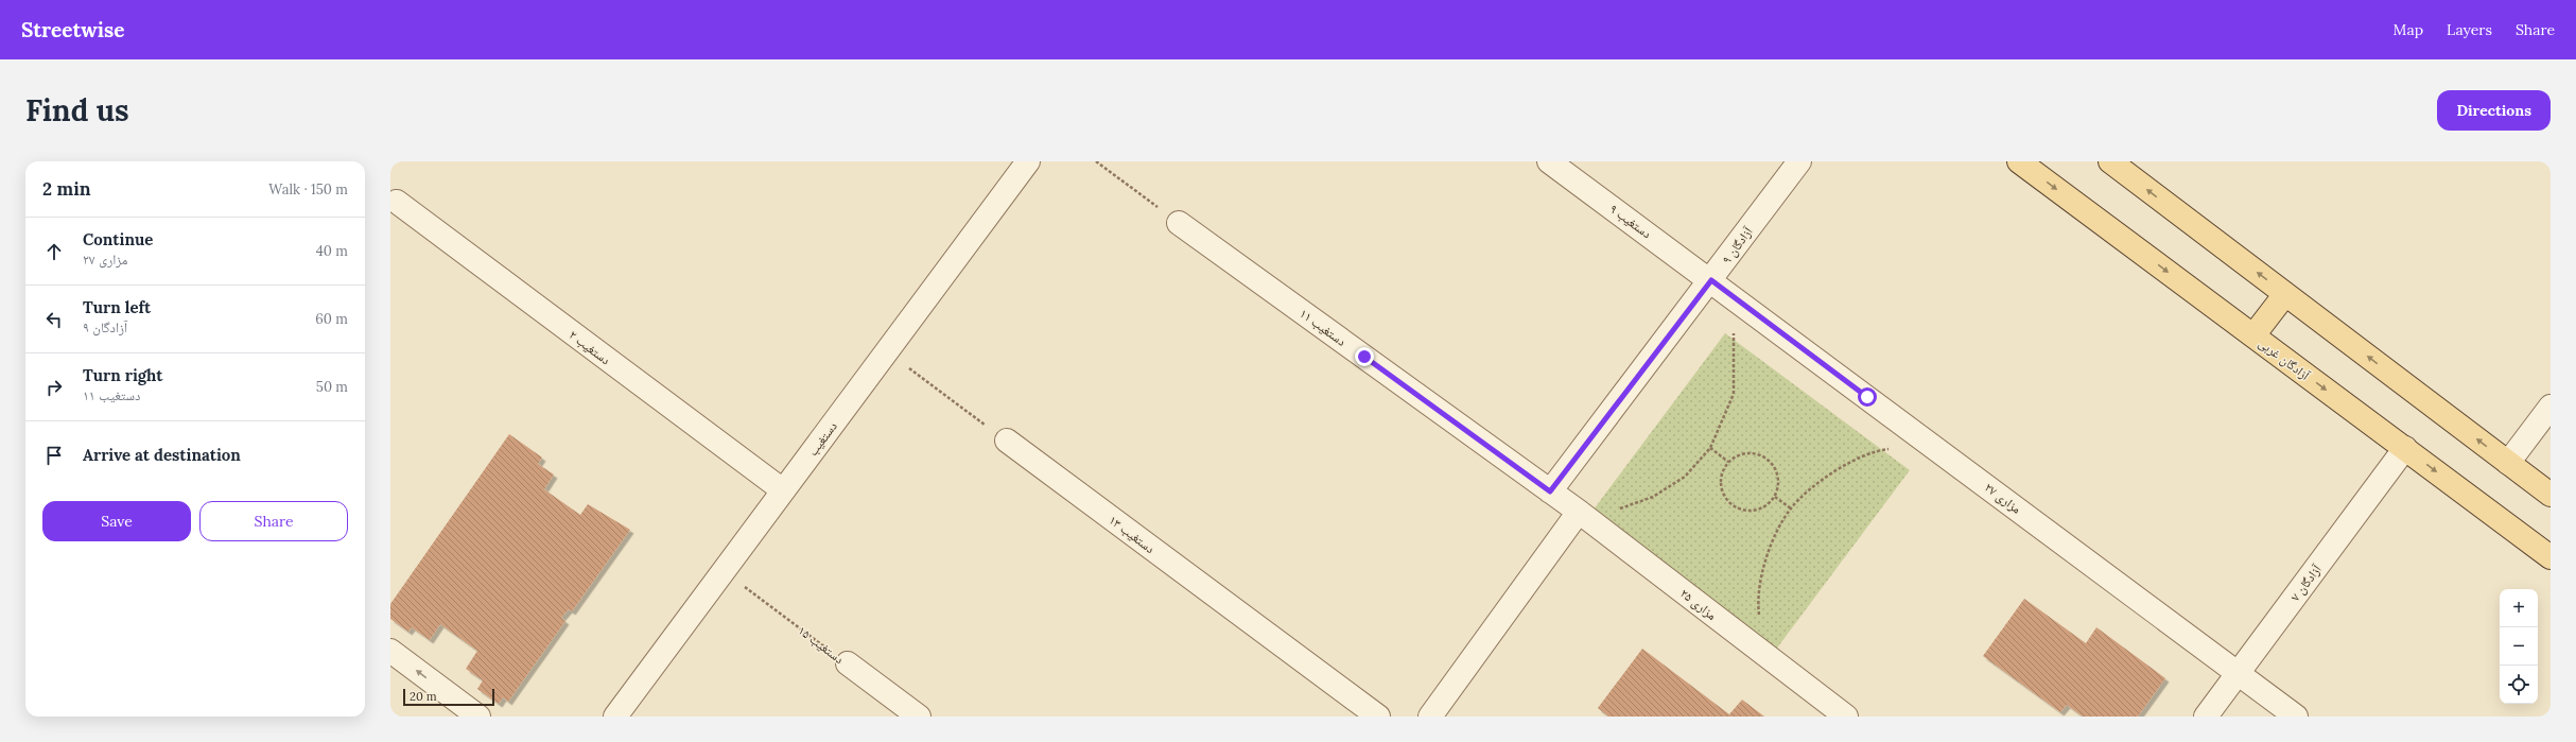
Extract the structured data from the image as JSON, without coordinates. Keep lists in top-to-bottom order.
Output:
{
  "streets": {
    "main road": ["آزادگان غربی"],
    "street": [
      "دستغیب ۹",
      "آزادگان ۹",
      "دستغیب ۱۱",
      "دستغیب ۲",
      "دستغیب",
      "مزاری ۲۷",
      "دستغیب ۱۳",
      "آزادگان ۷",
      "مزاری ۲۵",
      "دستغیب ۱۵"
    ]
  },
  "crossings": [
    ["دستغیب ۹", "آزادگان ۹"],
    ["دستغیب ۹", "مزاری ۲۷"],
    ["آزادگان ۹", "دستغیب ۱۱"],
    ["آزادگان ۹", "مزاری ۲۷"],
    ["آزادگان ۹", "مزاری ۲۵"],
    ["دستغیب ۱۱", "مزاری ۲۵"],
    ["دستغیب ۲", "دستغیب"],
    ["آزادگان غربی", "آزادگان ۷"],
    ["دستغیب", "دستغیب ۱۵"],
    ["مزاری ۲۷", "آزادگان ۷"]
  ],
  "scale_bar": "20 m",
  "page": {
    "header": "Streetwise",
    "nav": ["Map", "Layers", "Share"],
    "buttons": [
      "Directions",
      ["Save", "Share"]
    ],
    "title": "Find us",
    "heading": ["2 min", "Walk · 150 m"],
    "list": [
      ["Continue", "مزاری ۲۷", "40 m"],
      ["Turn left", "آزادگان ۹", "60 m"],
      ["Turn right", "دستغیب ۱۱", "50 m"],
      "Arrive at destination"
    ],
    "map_buttons": ["+", "−"],
    "scale": "20 m"
  }
}
